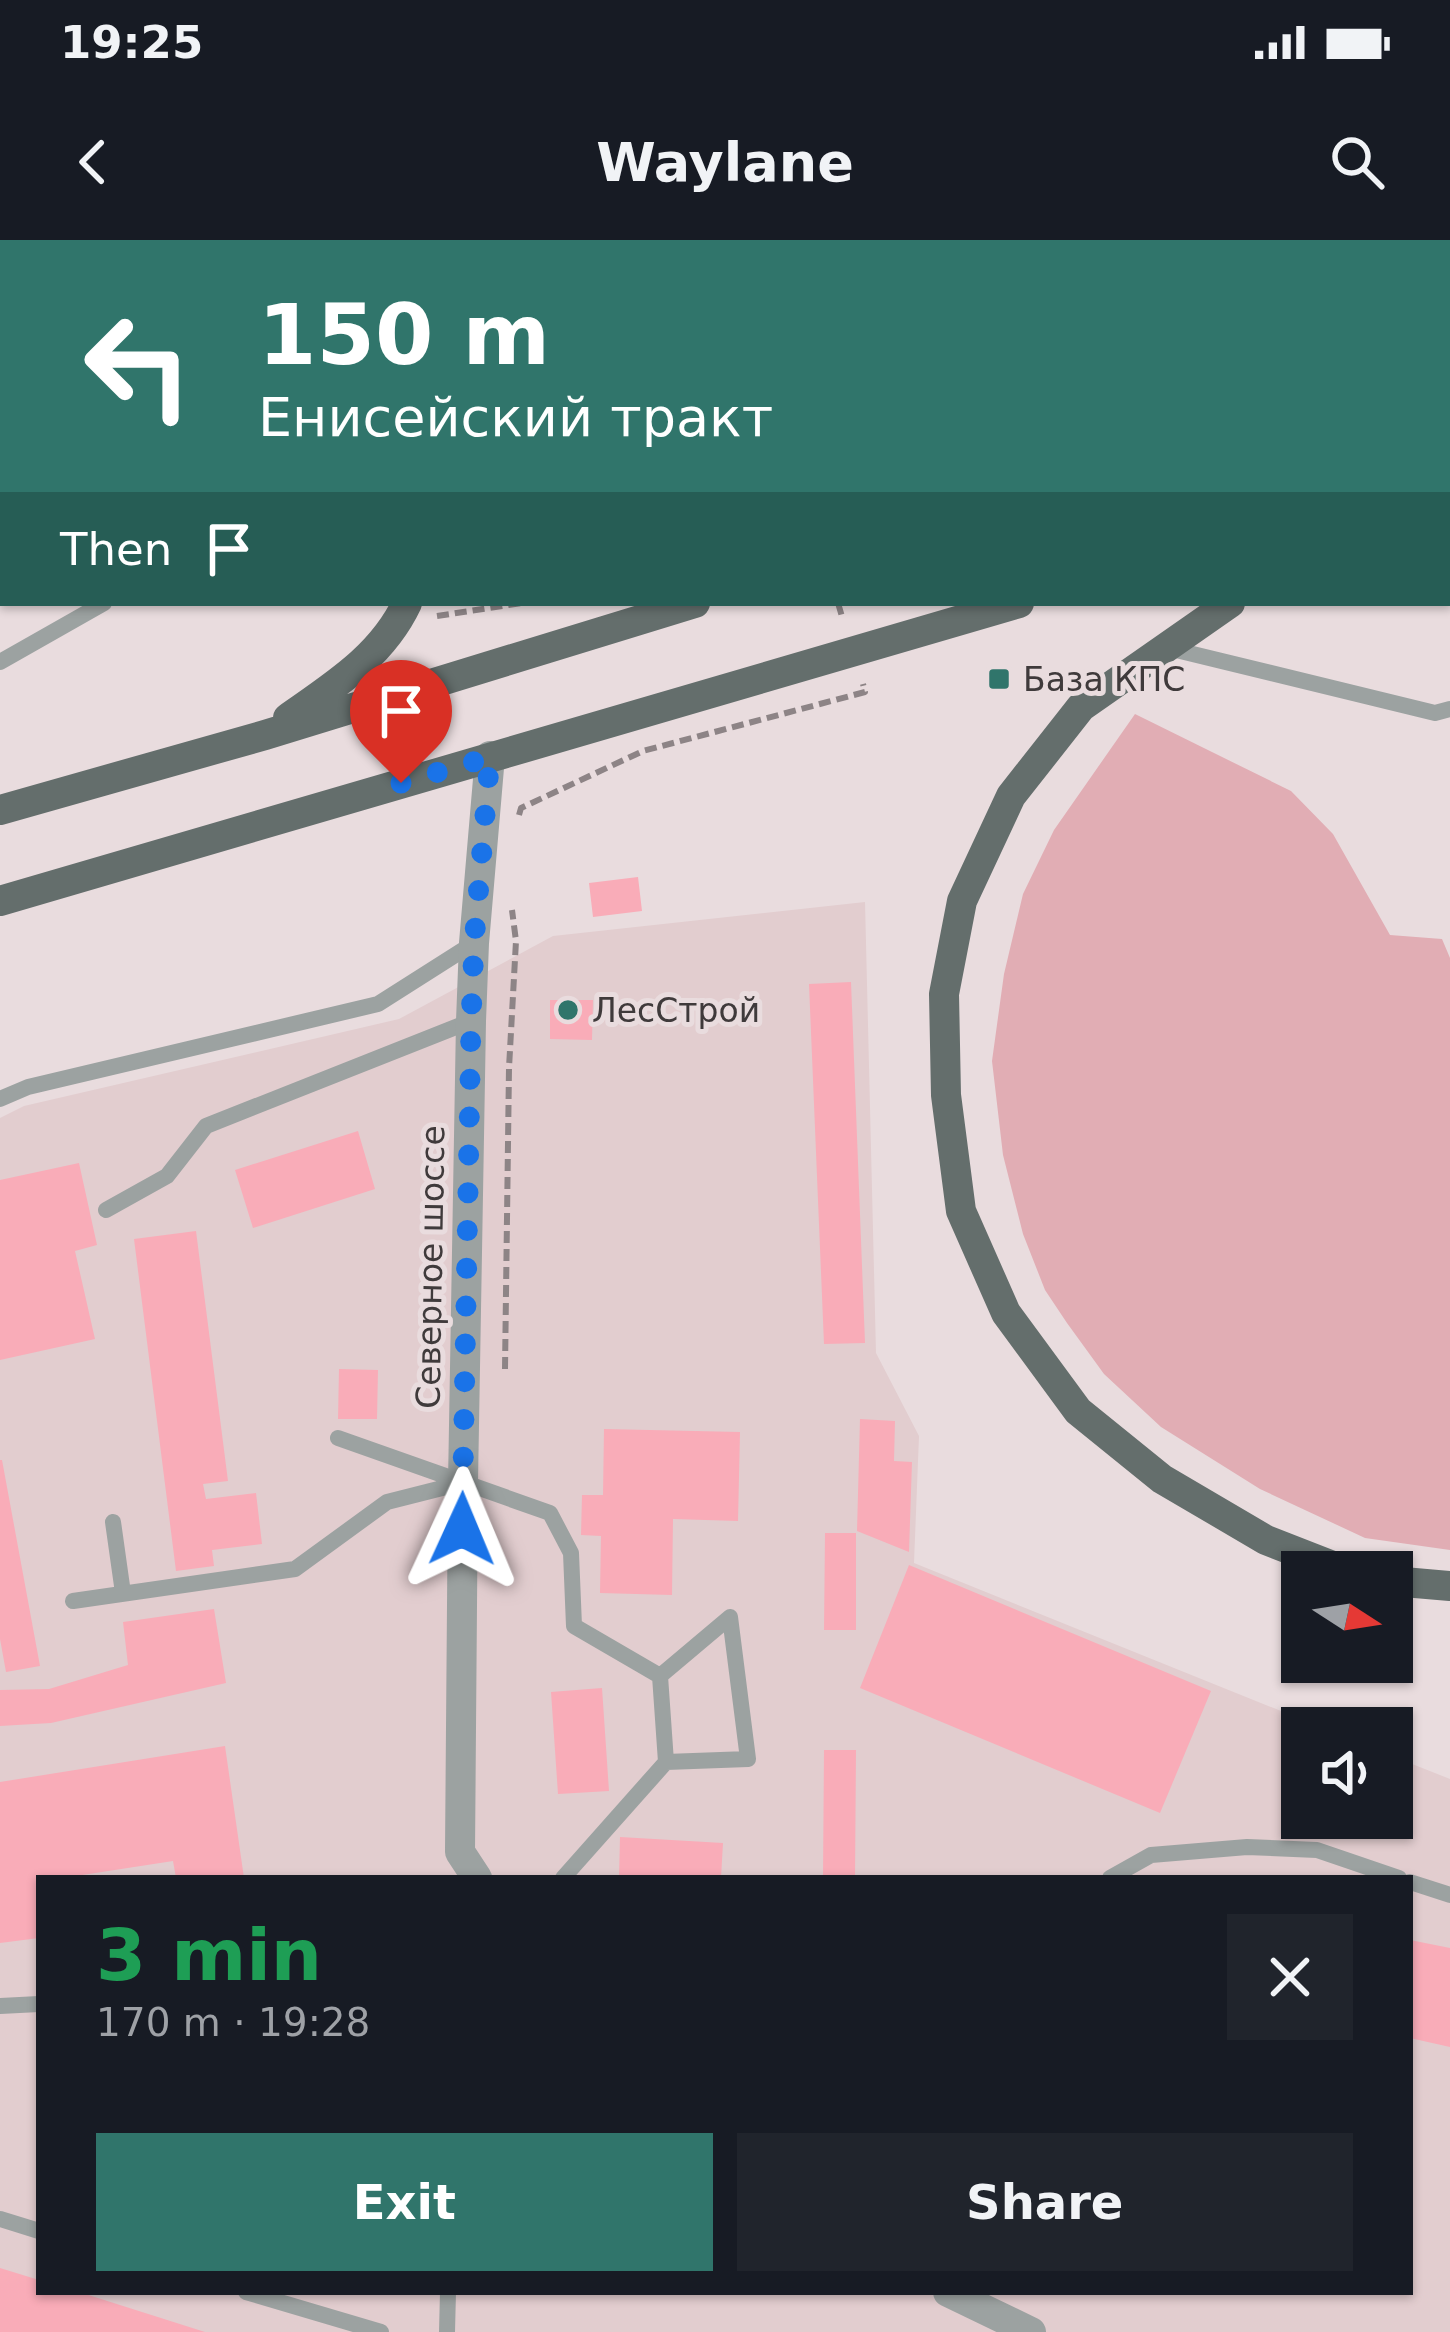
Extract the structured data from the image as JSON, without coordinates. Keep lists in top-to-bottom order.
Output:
{
  "streets": {
    "street": ["Северное шоссе"]
  },
  "places": {
    "transit": ["База КПС"],
    "other": ["ЛесСтрой"]
  },
  "north": "right",
  "page": {
    "status": "19:25",
    "header": "Waylane",
    "turn": ["150 m", "Енисейский тракт"],
    "then": "Then",
    "heading": ["3 min", "170 m · 19:28"],
    "buttons": ["Exit", "Share"]
  }
}
